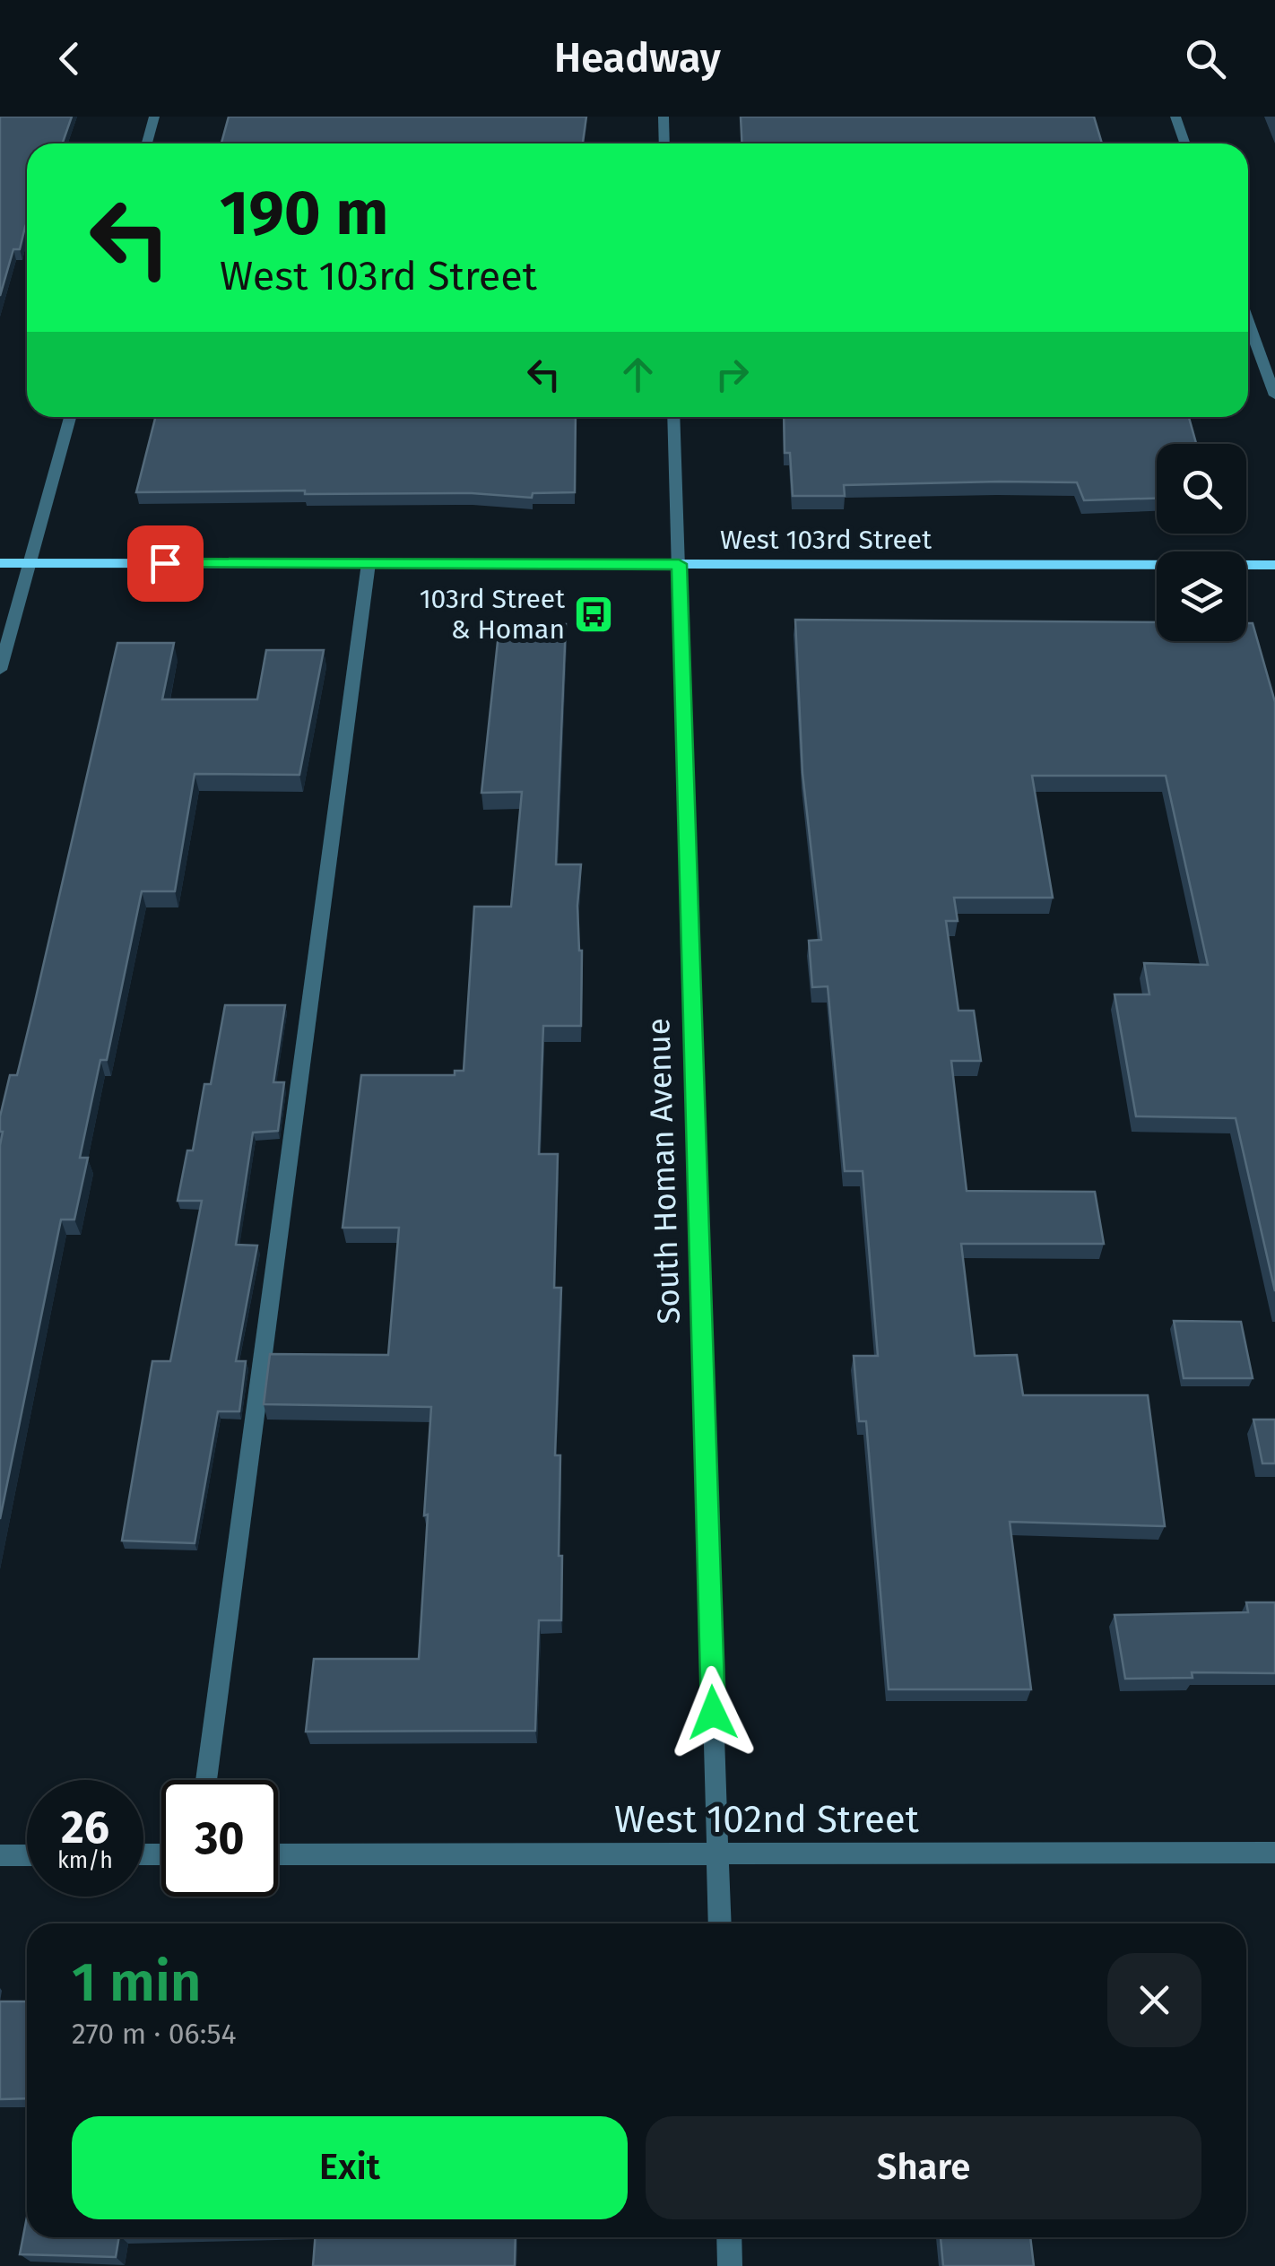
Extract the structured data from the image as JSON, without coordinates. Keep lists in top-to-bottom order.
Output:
{
  "streets": {
    "main road": ["West 103rd Street"],
    "street": ["South Homan Avenue", "West 102nd Street"]
  },
  "crossings": [
    ["West 103rd Street", "South Homan Avenue"],
    ["South Homan Avenue", "West 102nd Street"]
  ],
  "places": {
    "bus stop": ["103rd Street & Homan"]
  },
  "page": {
    "header": "Headway",
    "turn": ["190 m", "West 103rd Street"],
    "speed": "26 km/h",
    "limit": "30",
    "heading": ["1 min", "270 m · 06:54"],
    "buttons": ["Exit", "Share"]
  }
}
